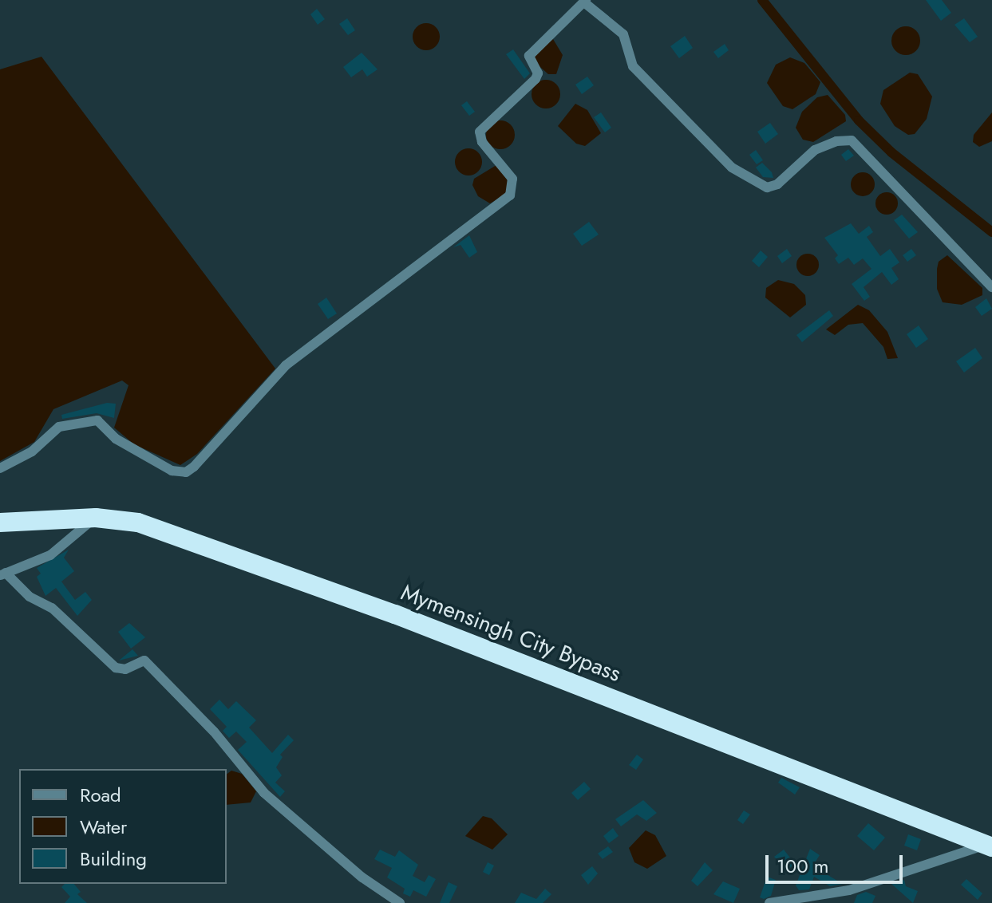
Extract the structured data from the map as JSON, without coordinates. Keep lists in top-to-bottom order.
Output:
{
  "streets": {
    "highway": ["Mymensingh City Bypass"]
  },
  "legend": ["Road", "Water", "Building"],
  "scale_bar": "100 m"
}
